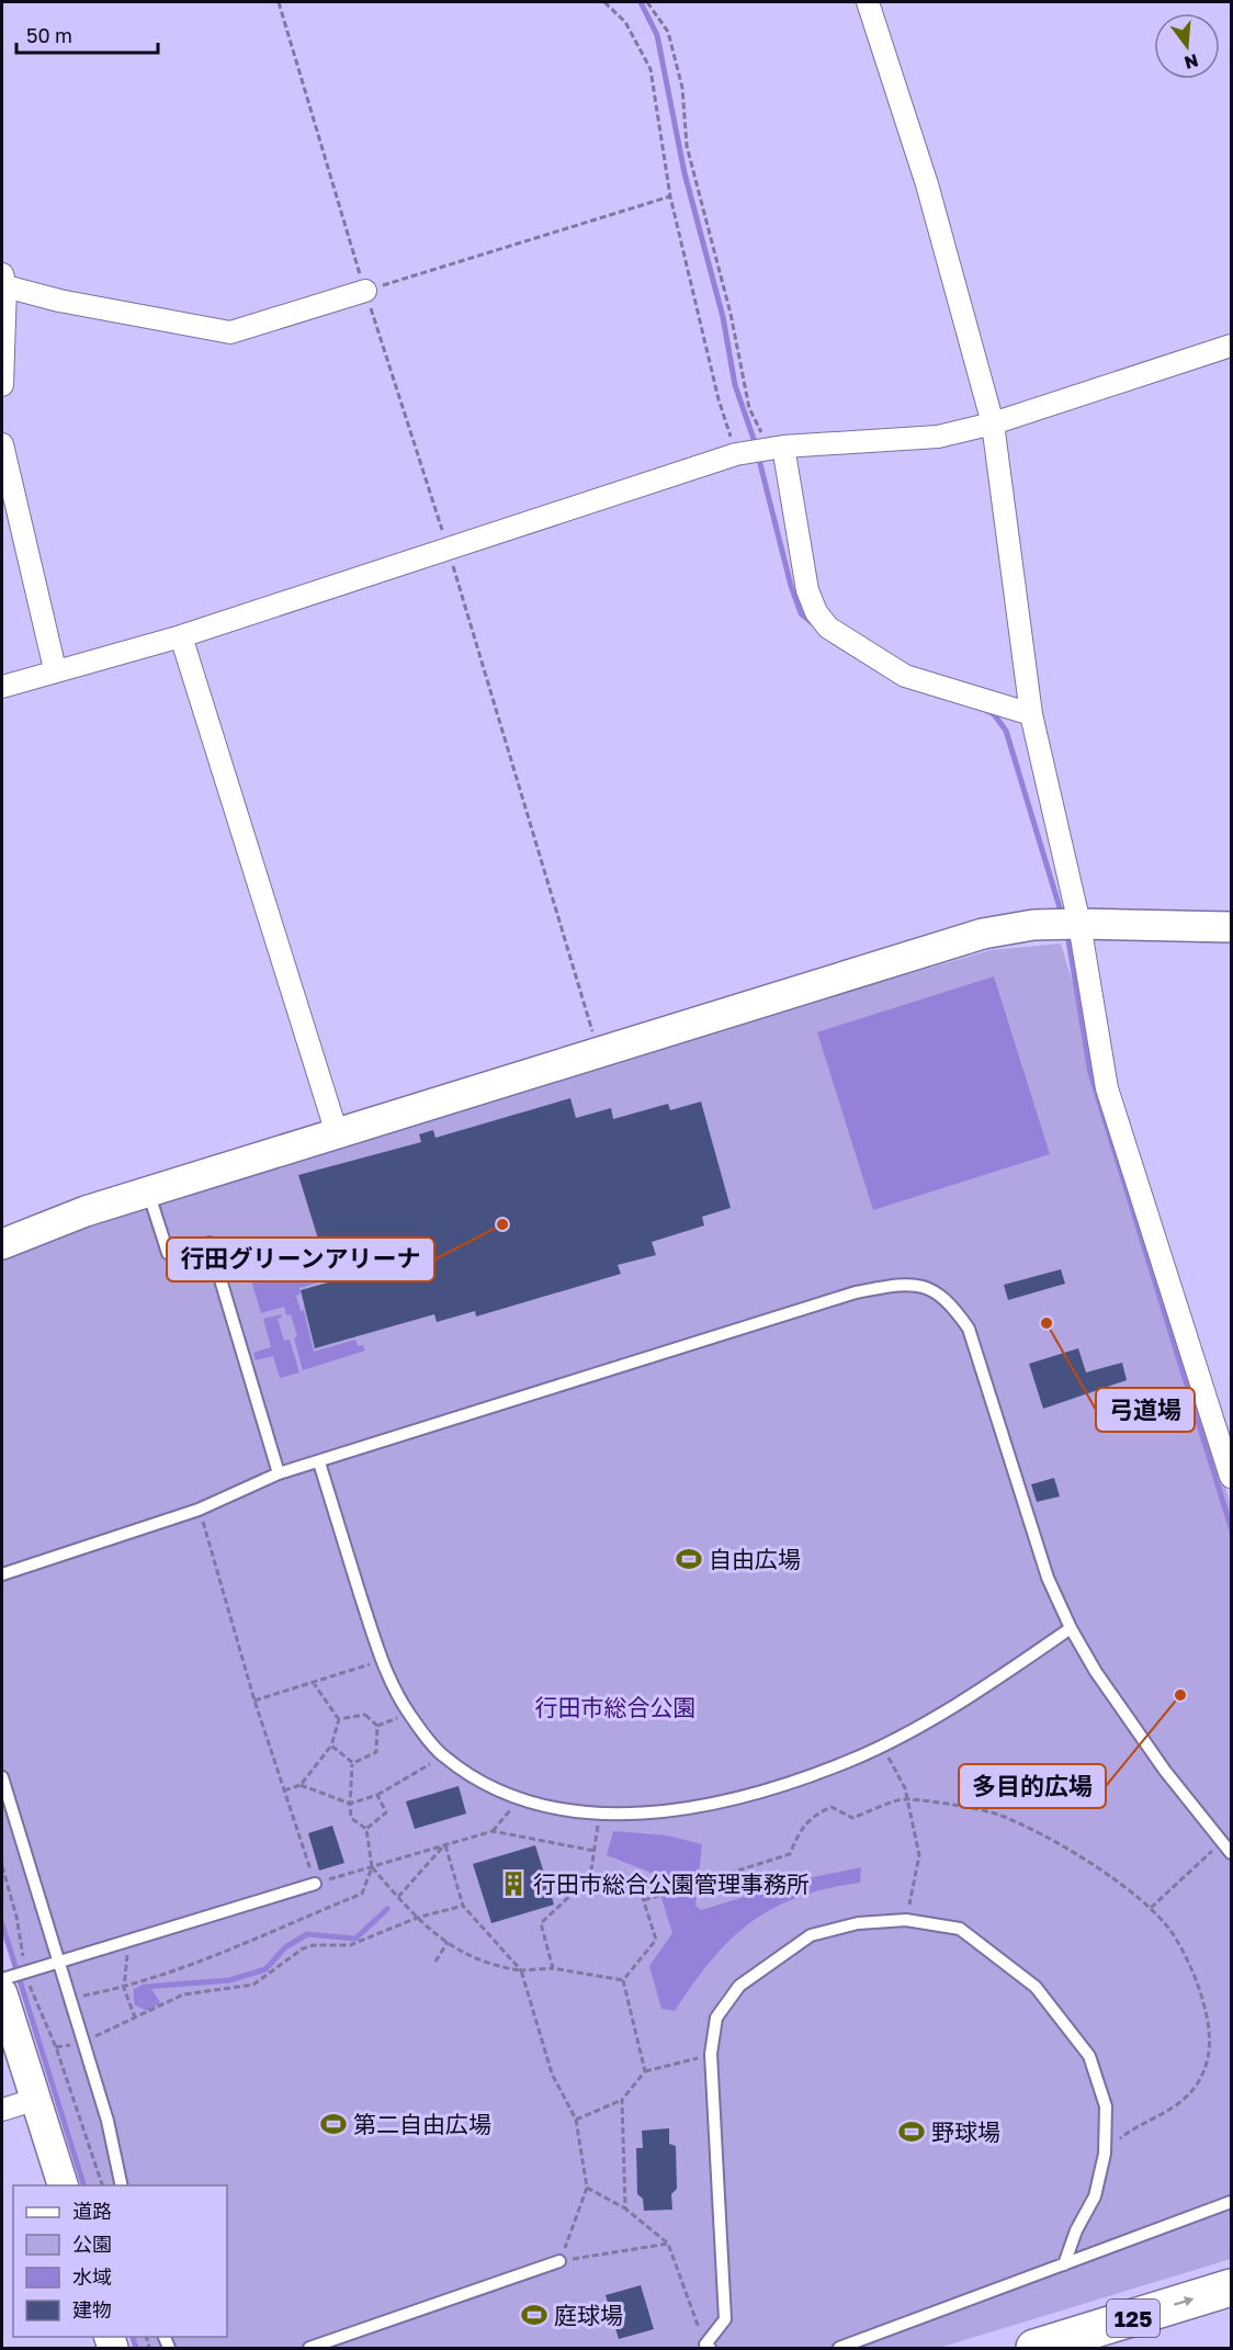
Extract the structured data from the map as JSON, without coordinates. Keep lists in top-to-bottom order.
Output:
{
  "streets": {
    "highway": ["125"]
  },
  "parks": ["行田市総合公園"],
  "places": {
    "other": ["行田グリーンアリーナ", "弓道場", "多目的広場"],
    "sports": [
      "自由広場",
      "第二自由広場",
      "野球場",
      "庭球場"
    ],
    "building": ["行田市総合公園管理事務所"]
  },
  "legend": [
    "道路",
    "公園",
    "水域",
    "建物"
  ],
  "scale_bar": "50 m",
  "north": "bottom"
}
